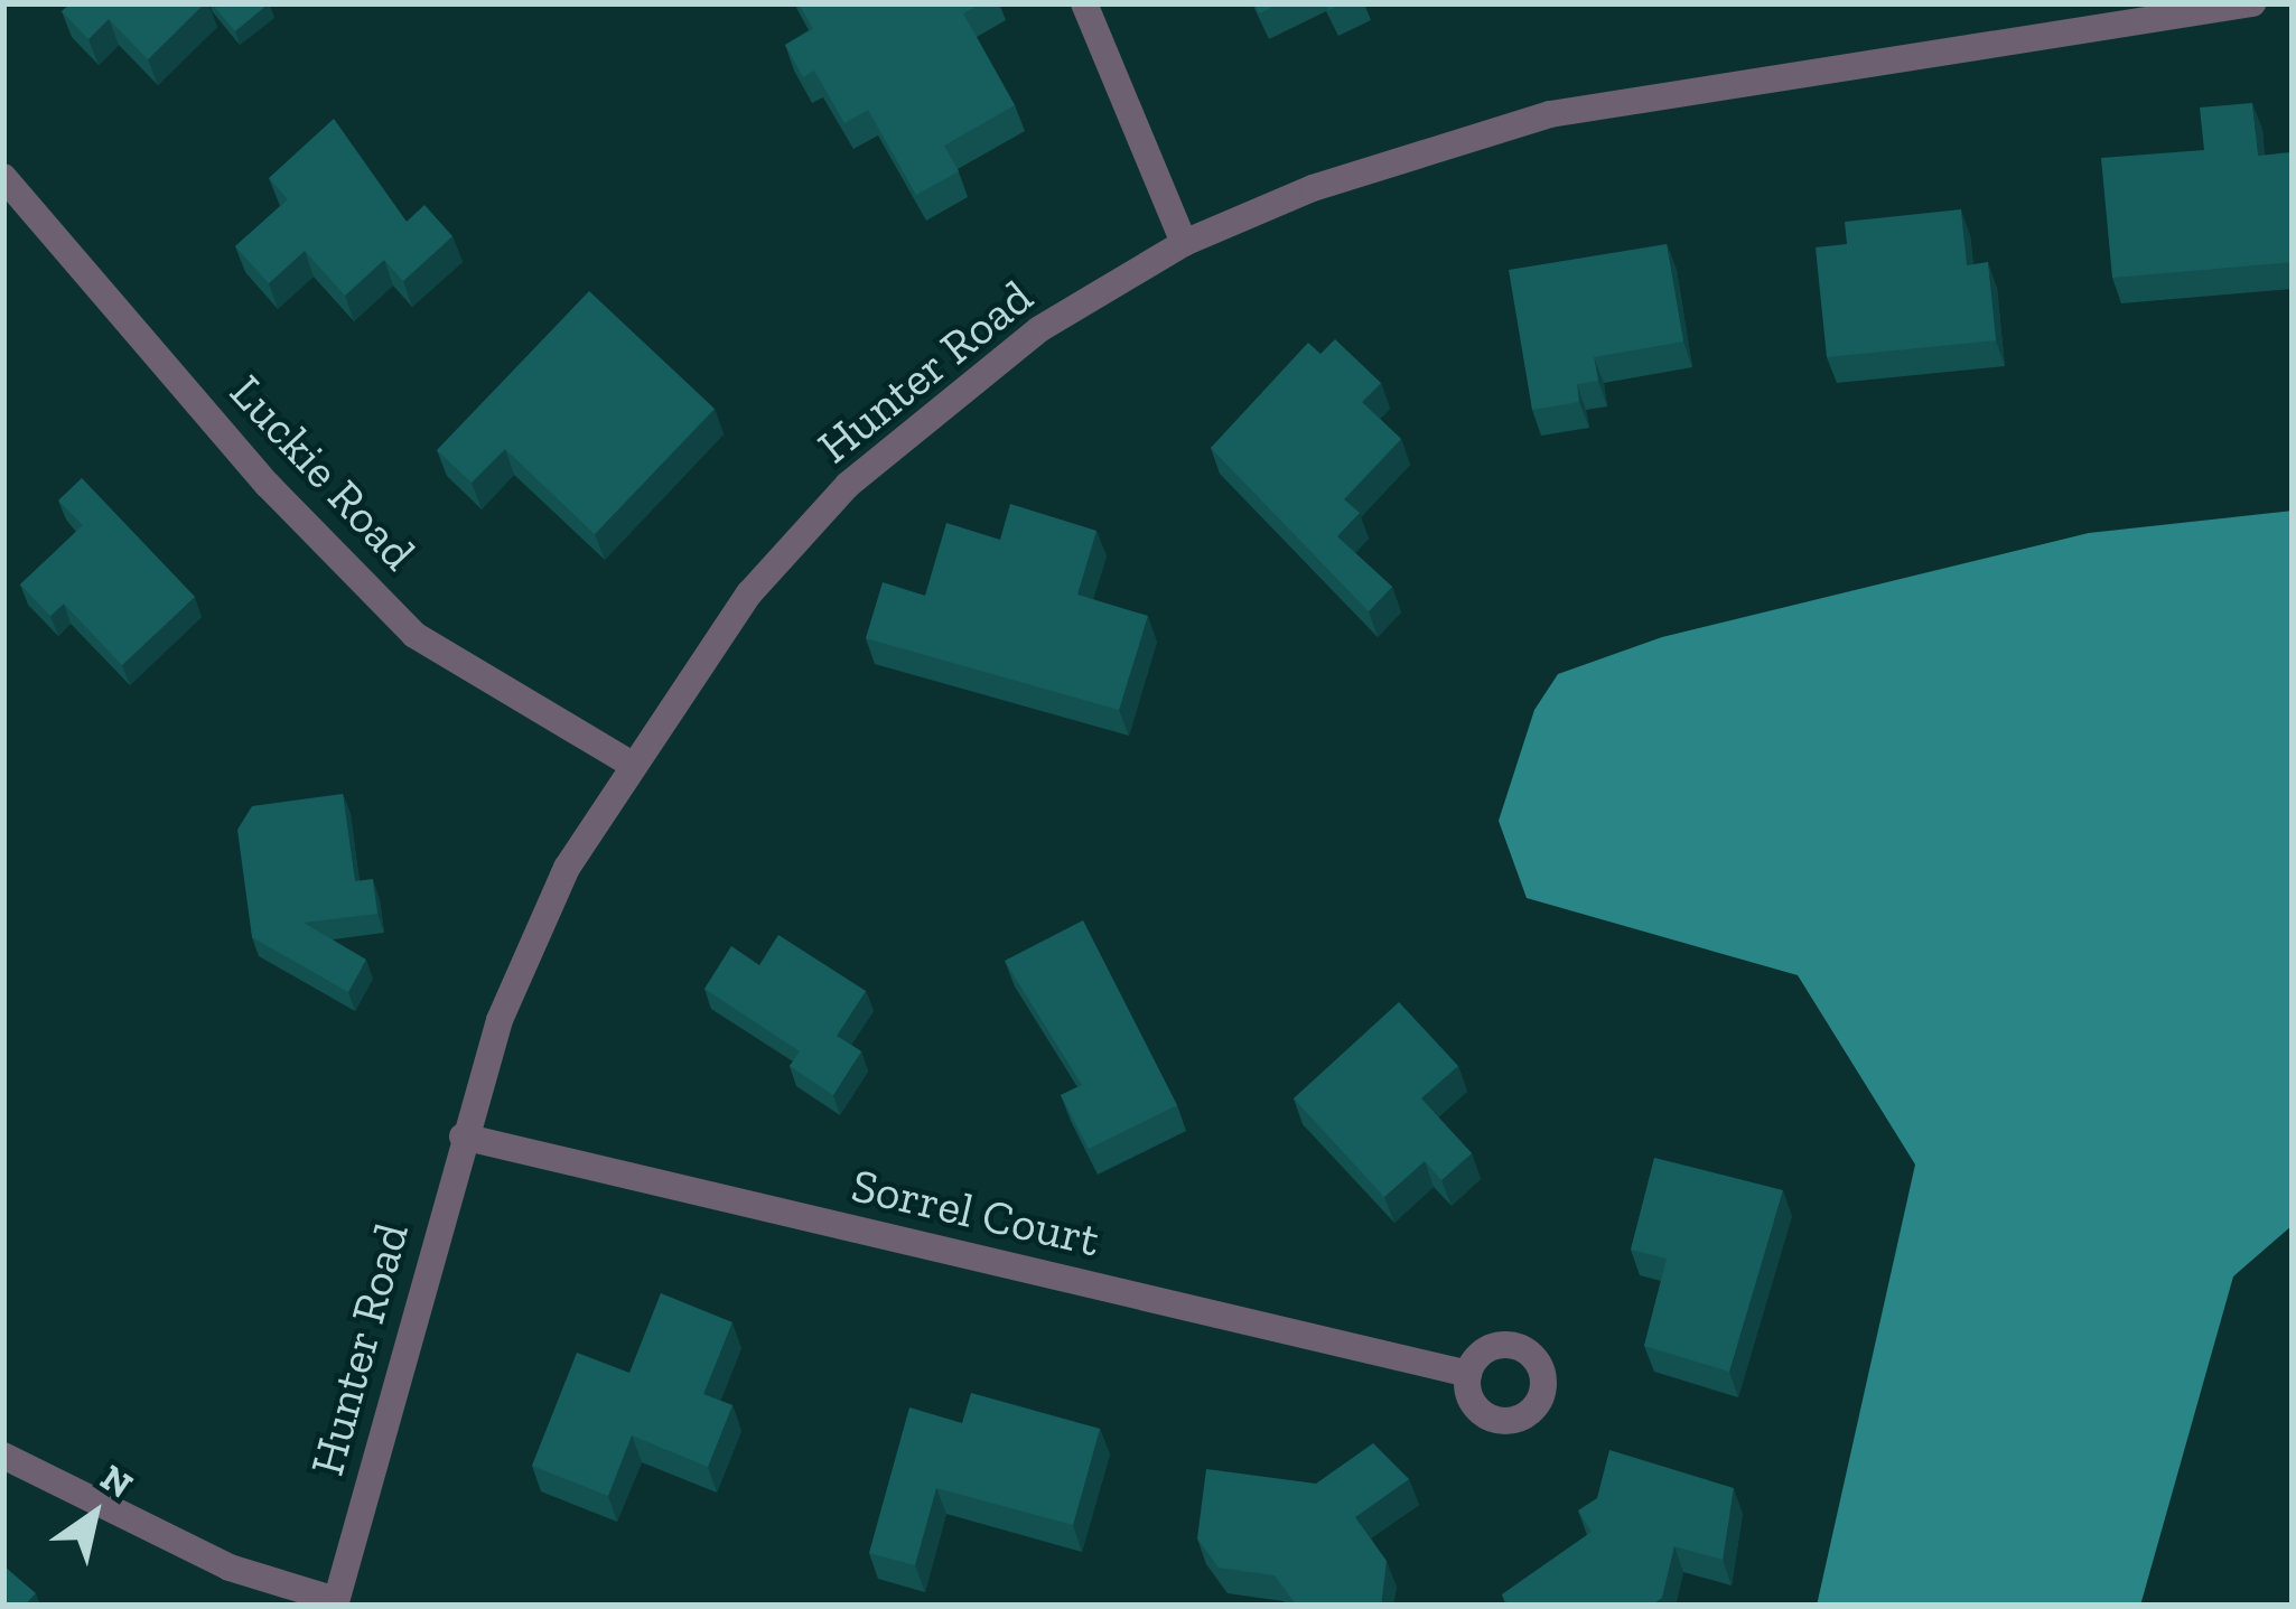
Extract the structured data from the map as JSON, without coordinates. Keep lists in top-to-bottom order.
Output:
{
  "streets": {
    "street": ["Hunter Road", "Luckie Road", "Sorrel Court"]
  },
  "crossings": [
    ["Hunter Road", "Luckie Road"],
    ["Hunter Road", "Sorrel Court"]
  ],
  "north": "top right"
}
